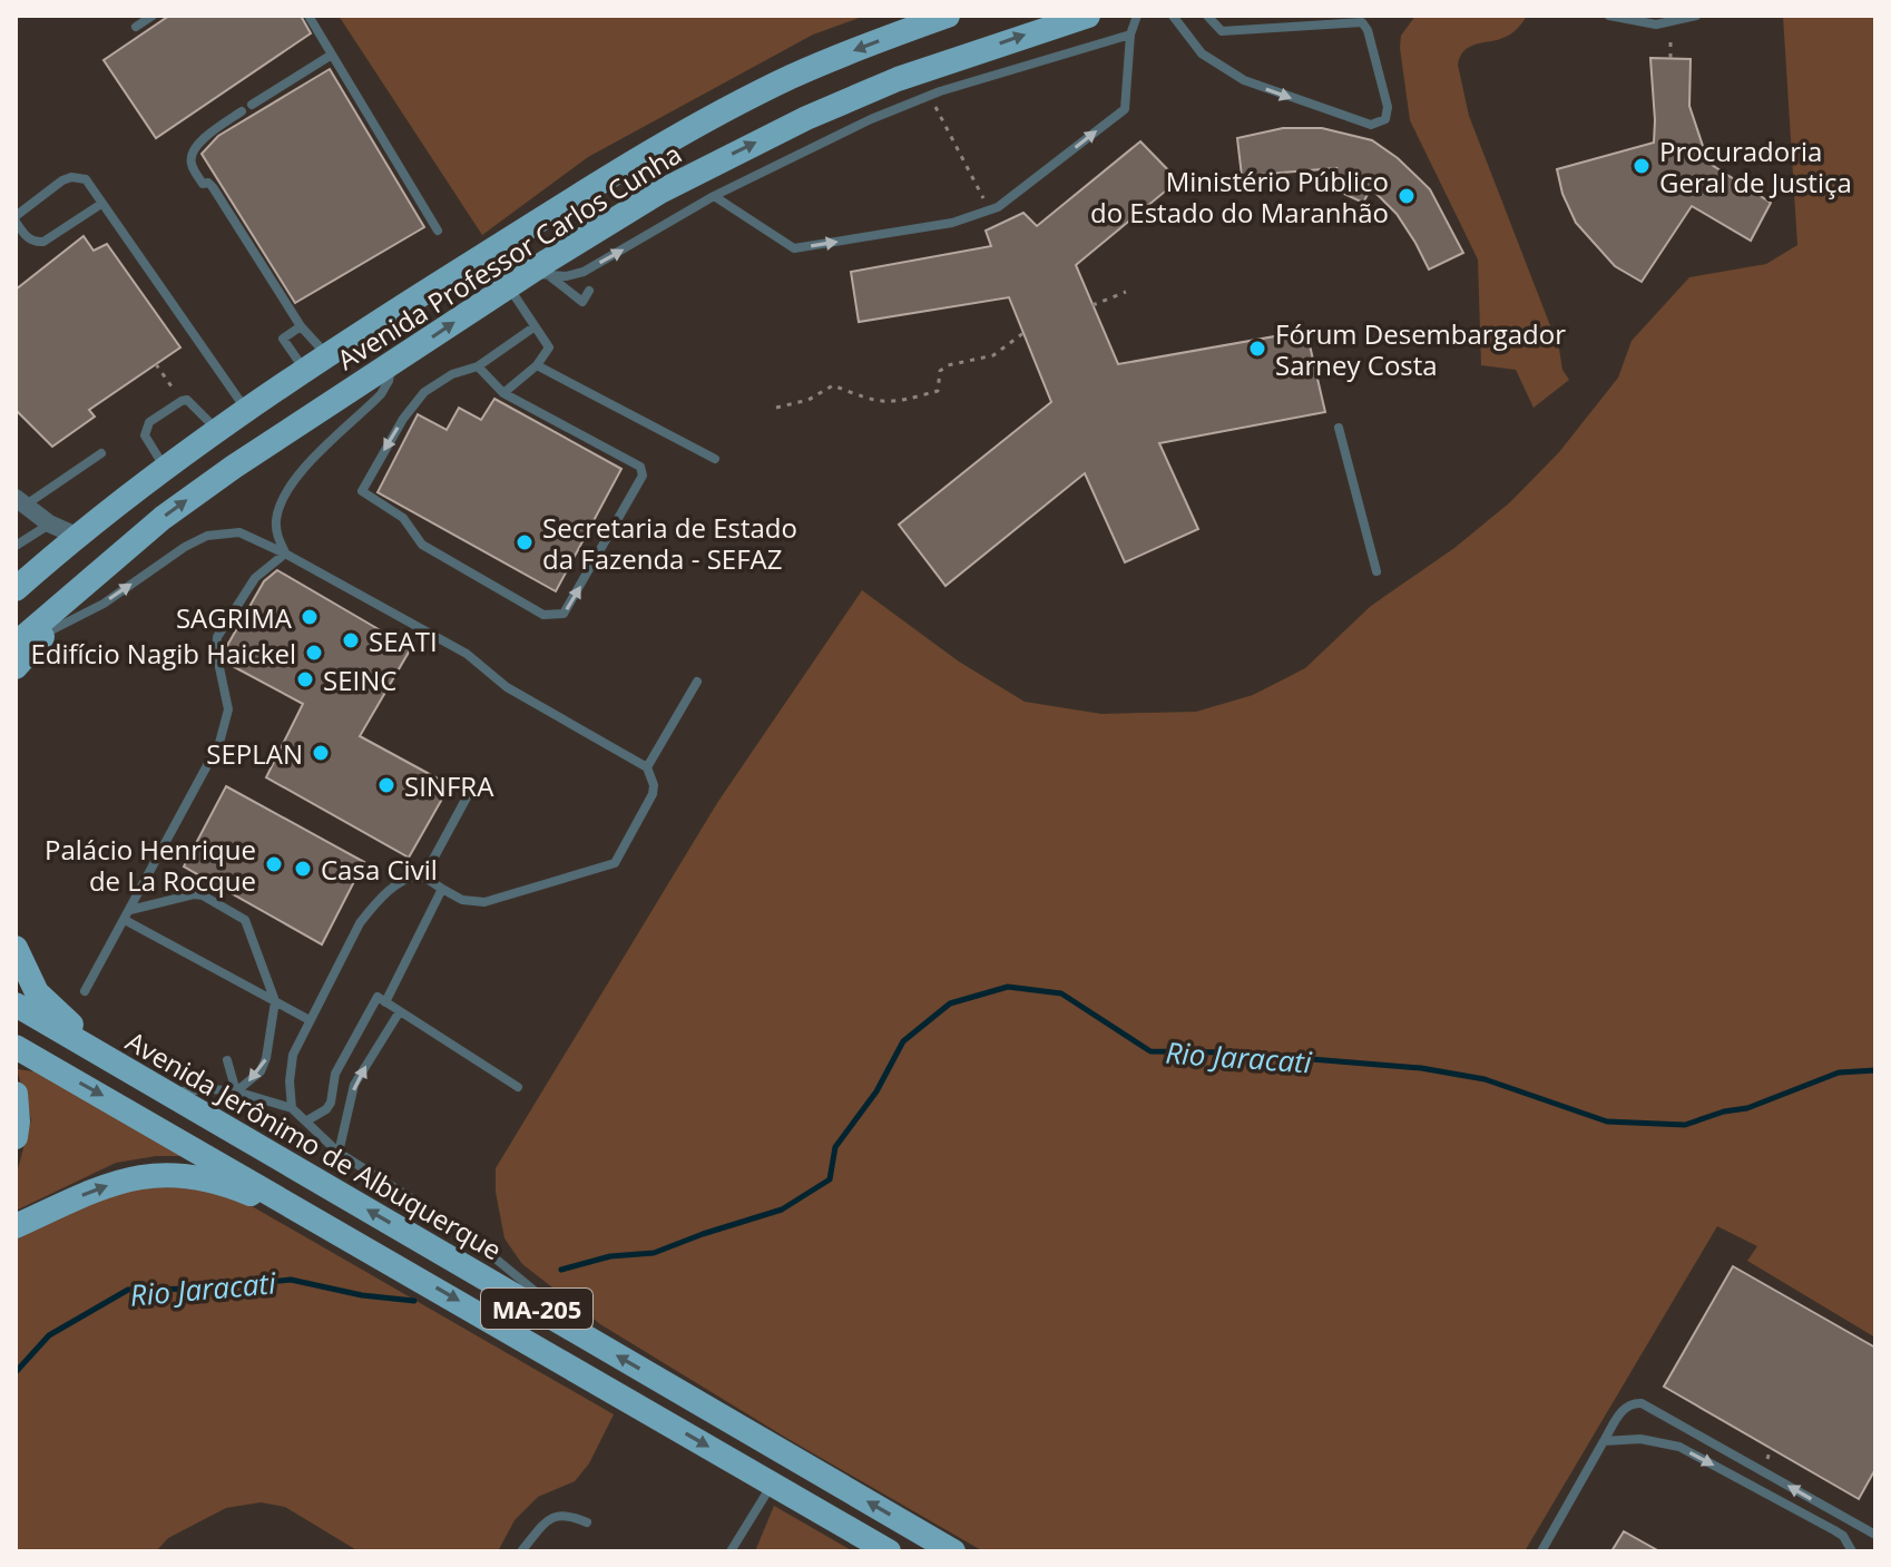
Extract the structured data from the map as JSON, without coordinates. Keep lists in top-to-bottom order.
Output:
{
  "streets": {
    "main road": ["Avenida Professor Carlos Cunha", "Avenida Jerônimo de Albuquerque", "MA-205"]
  },
  "water": ["Rio Jaracati"],
  "places": [
    "Procuradoria Geral de Justiça",
    "Ministério Público do Estado do Maranhão",
    "Fórum Desembargador Sarney Costa",
    "Secretaria de Estado da Fazenda - SEFAZ",
    "SAGRIMA",
    "SEATI",
    "Edifício Nagib Haickel",
    "SEINC",
    "SEPLAN",
    "SINFRA",
    "Palácio Henrique de La Rocque",
    "Casa Civil"
  ]
}
